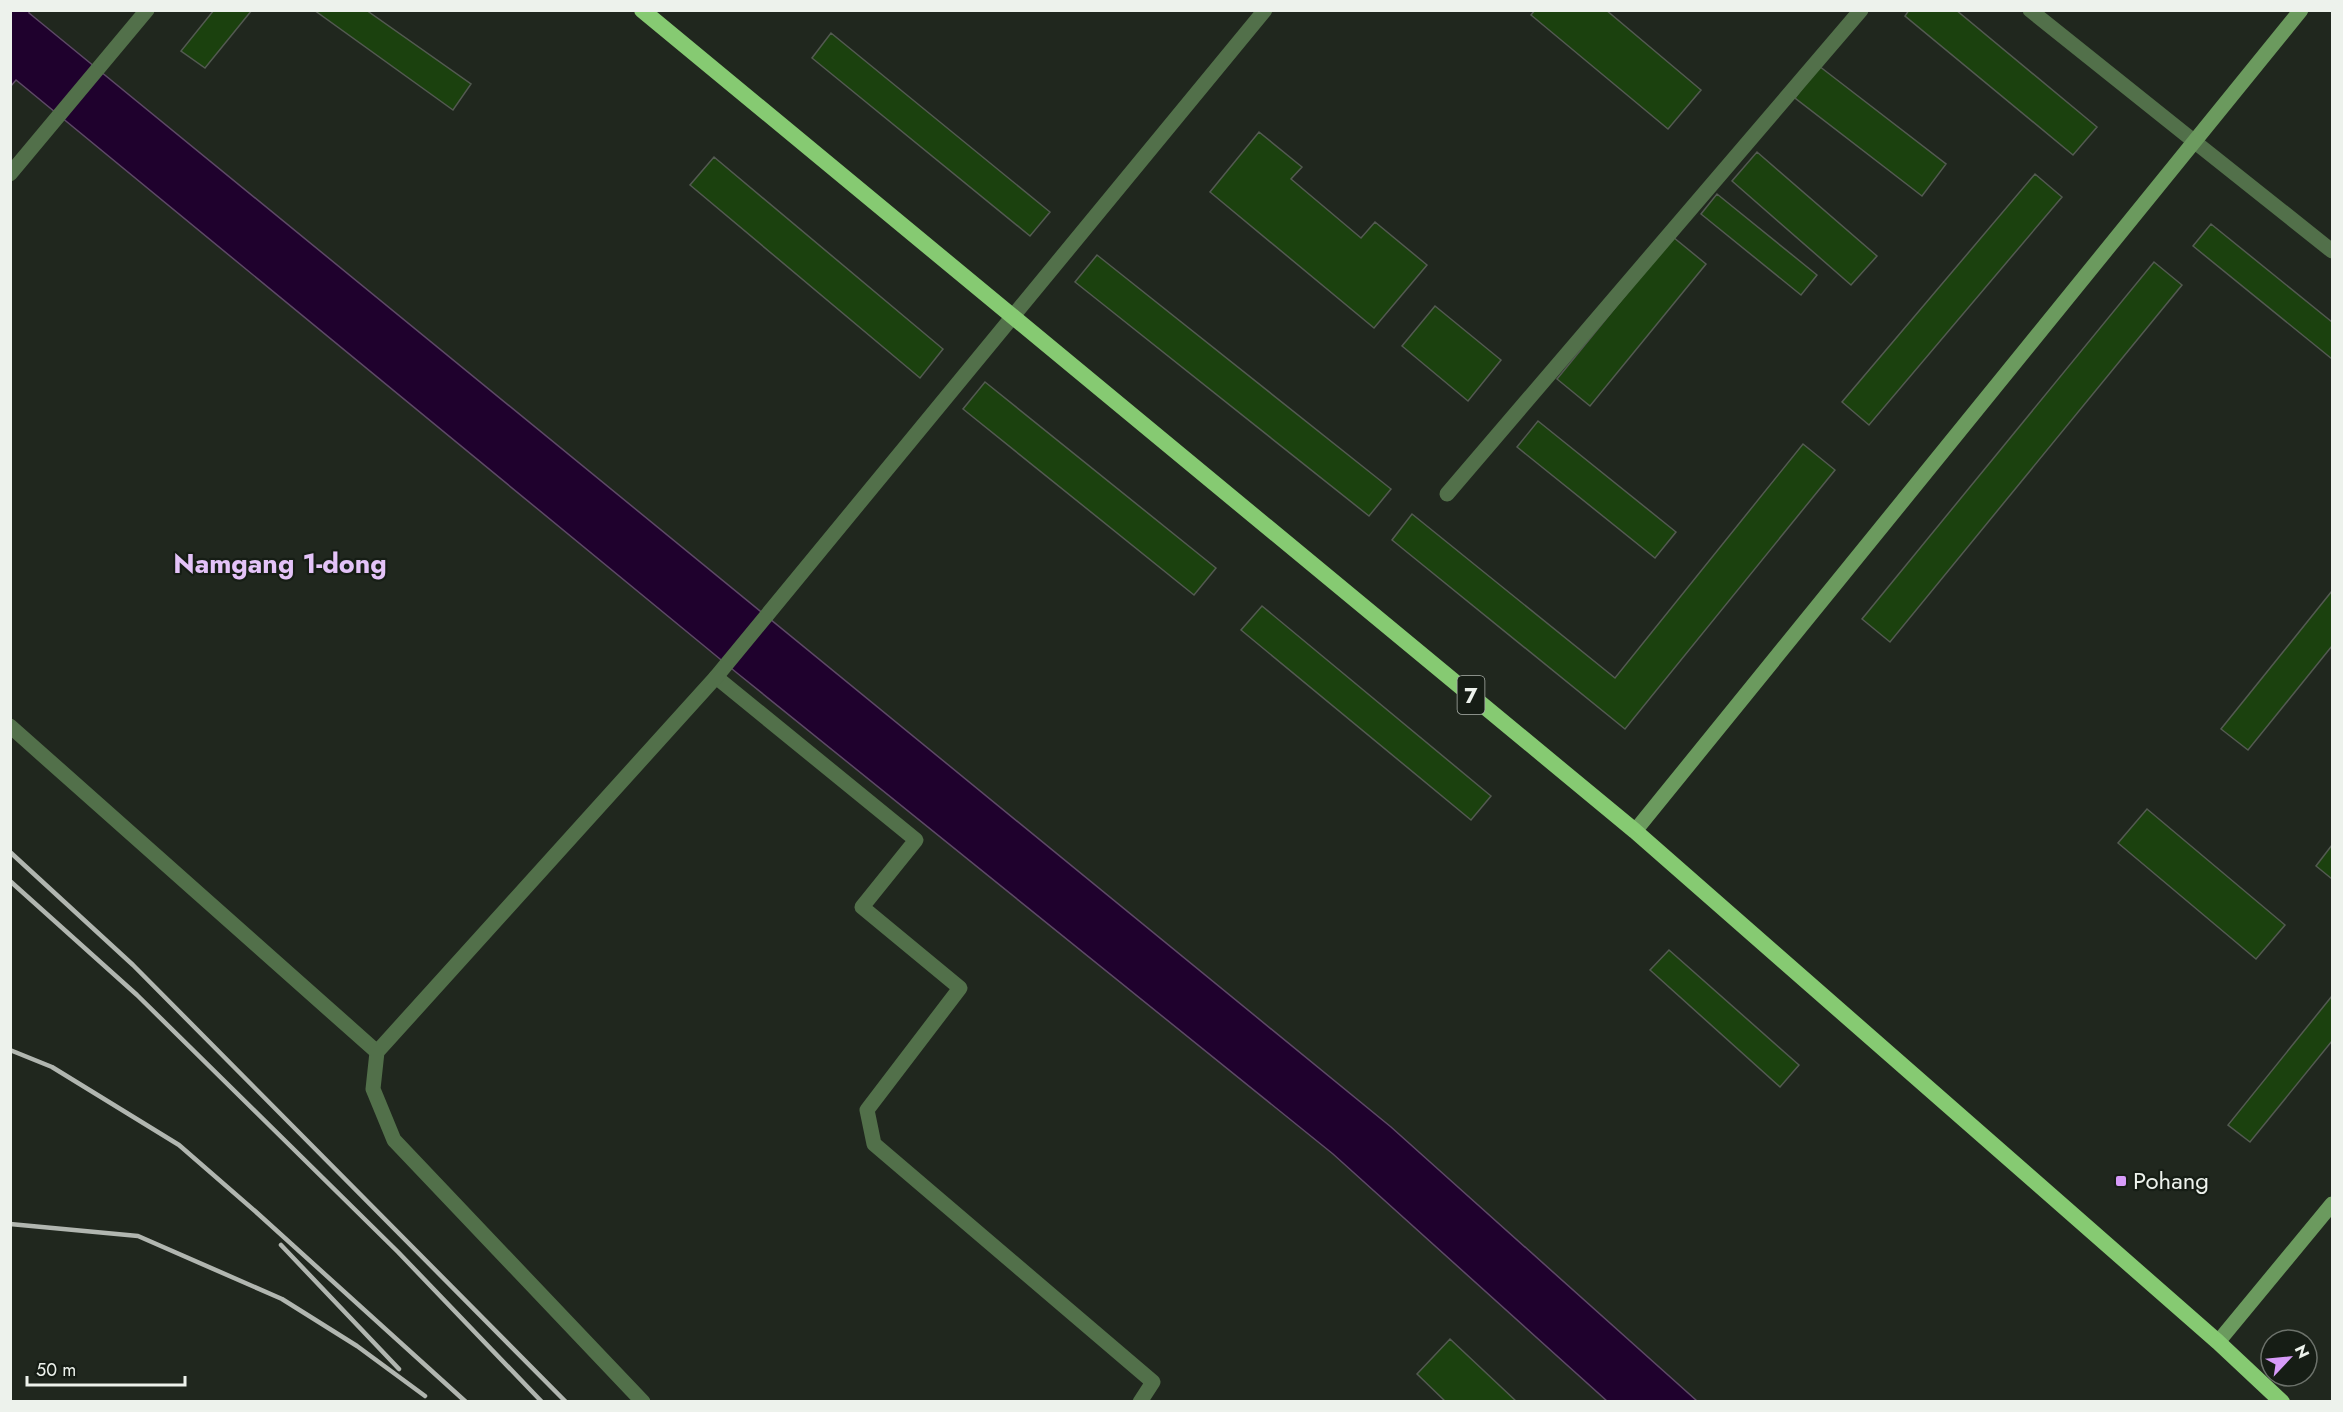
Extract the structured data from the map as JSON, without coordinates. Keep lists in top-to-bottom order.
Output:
{
  "streets": {
    "highway": ["7"]
  },
  "districts": ["Namgang 1-dong"],
  "places": {
    "transit": ["Pohang"]
  },
  "scale_bar": "50 m",
  "north": "top right"
}
